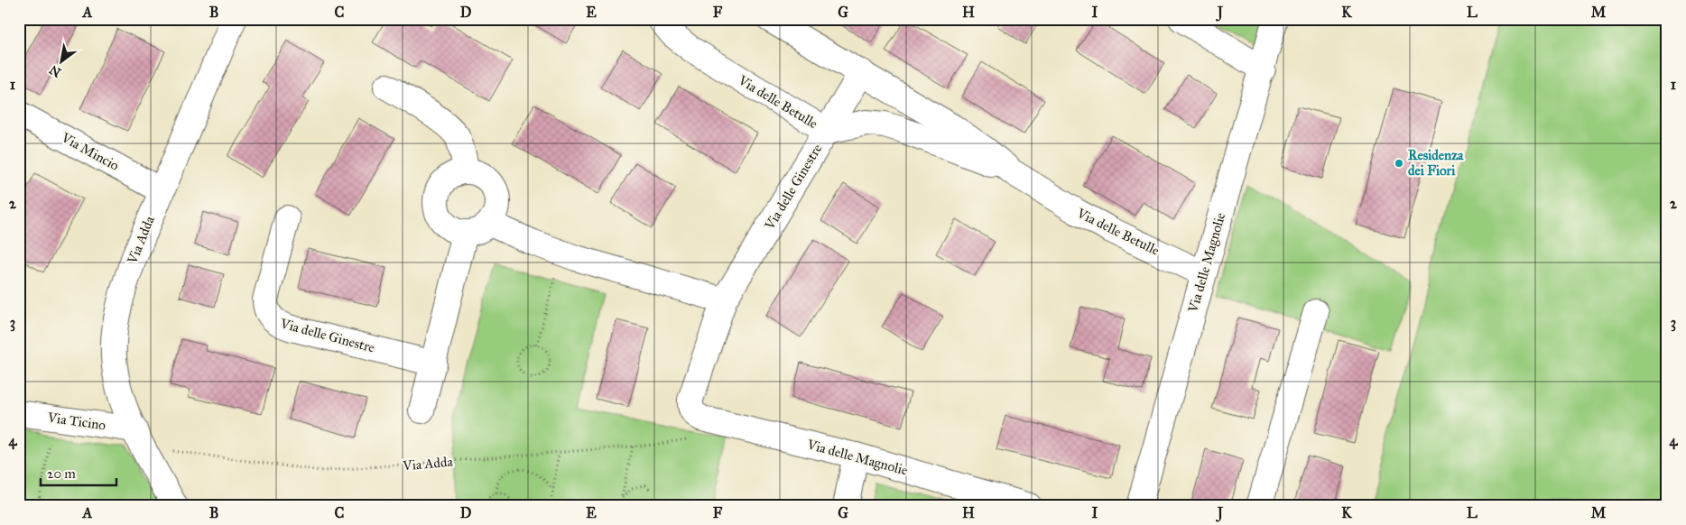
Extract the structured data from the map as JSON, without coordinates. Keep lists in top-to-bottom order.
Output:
{
  "streets": {
    "street": [
      "Via delle Betulle",
      "Via Mincio",
      "Via delle Ginestre",
      "Via Adda",
      "Via delle Magnolie",
      "Via Ticino"
    ]
  },
  "crossings": [
    ["Via delle Betulle", "Via delle Ginestre"],
    ["Via delle Betulle", "Via delle Magnolie"],
    ["Via Mincio", "Via Adda"],
    ["Via delle Ginestre", "Via Adda"],
    ["Via delle Ginestre", "Via delle Magnolie"],
    ["Via Adda", "Via delle Magnolie"],
    ["Via Adda", "Via Ticino"]
  ],
  "places": ["Residenza dei Fiori"],
  "scale_bar": "20 m",
  "north": "bottom left",
  "grid": {
    "columns": [
      "A",
      "B",
      "C",
      "D",
      "E",
      "F",
      "G",
      "H",
      "I",
      "J",
      "K",
      "L",
      "M"
    ],
    "rows": [
      "1",
      "2",
      "3",
      "4"
    ]
  }
}
